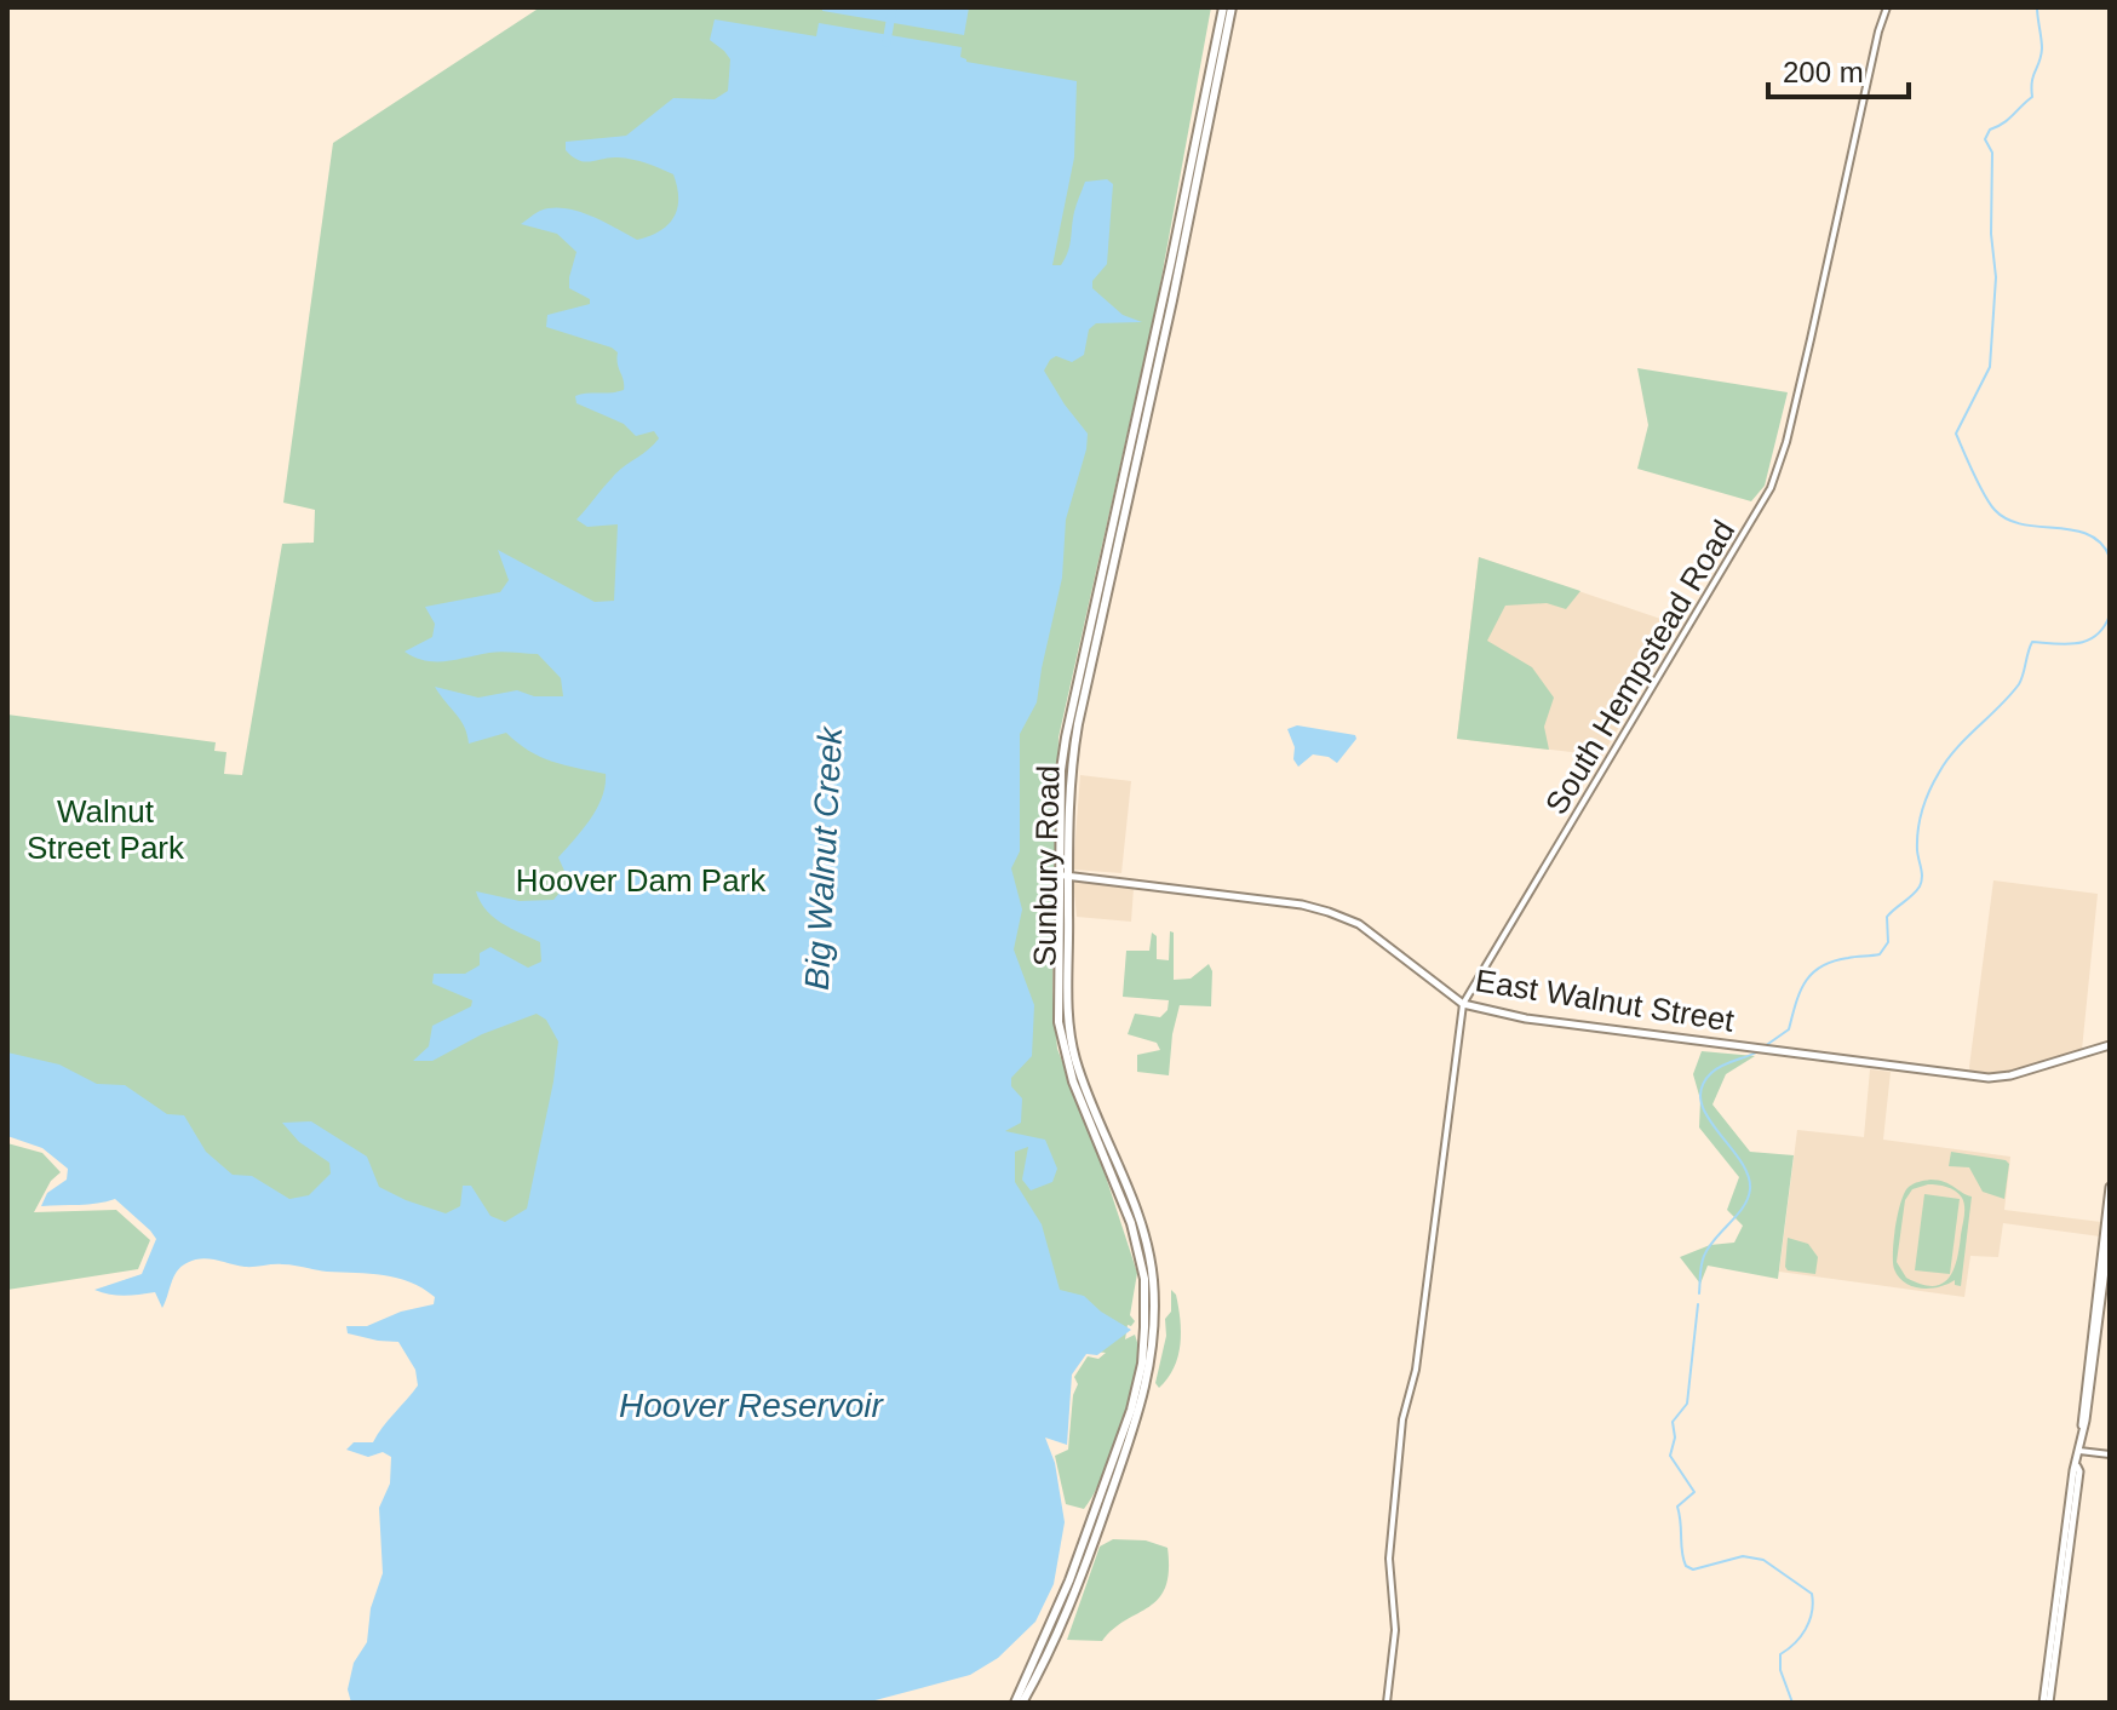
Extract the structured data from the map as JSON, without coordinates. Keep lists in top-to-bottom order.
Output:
{
  "streets": {
    "main road": ["Sunbury Road", "East Walnut Street"],
    "street": ["South Hempstead Road"]
  },
  "crossings": [
    ["South Hempstead Road", "East Walnut Street"],
    ["Sunbury Road", "East Walnut Street"]
  ],
  "water": ["Big Walnut Creek", "Hoover Reservoir"],
  "parks": ["Walnut Street Park", "Hoover Dam Park"],
  "scale_bar": "200 m"
}
